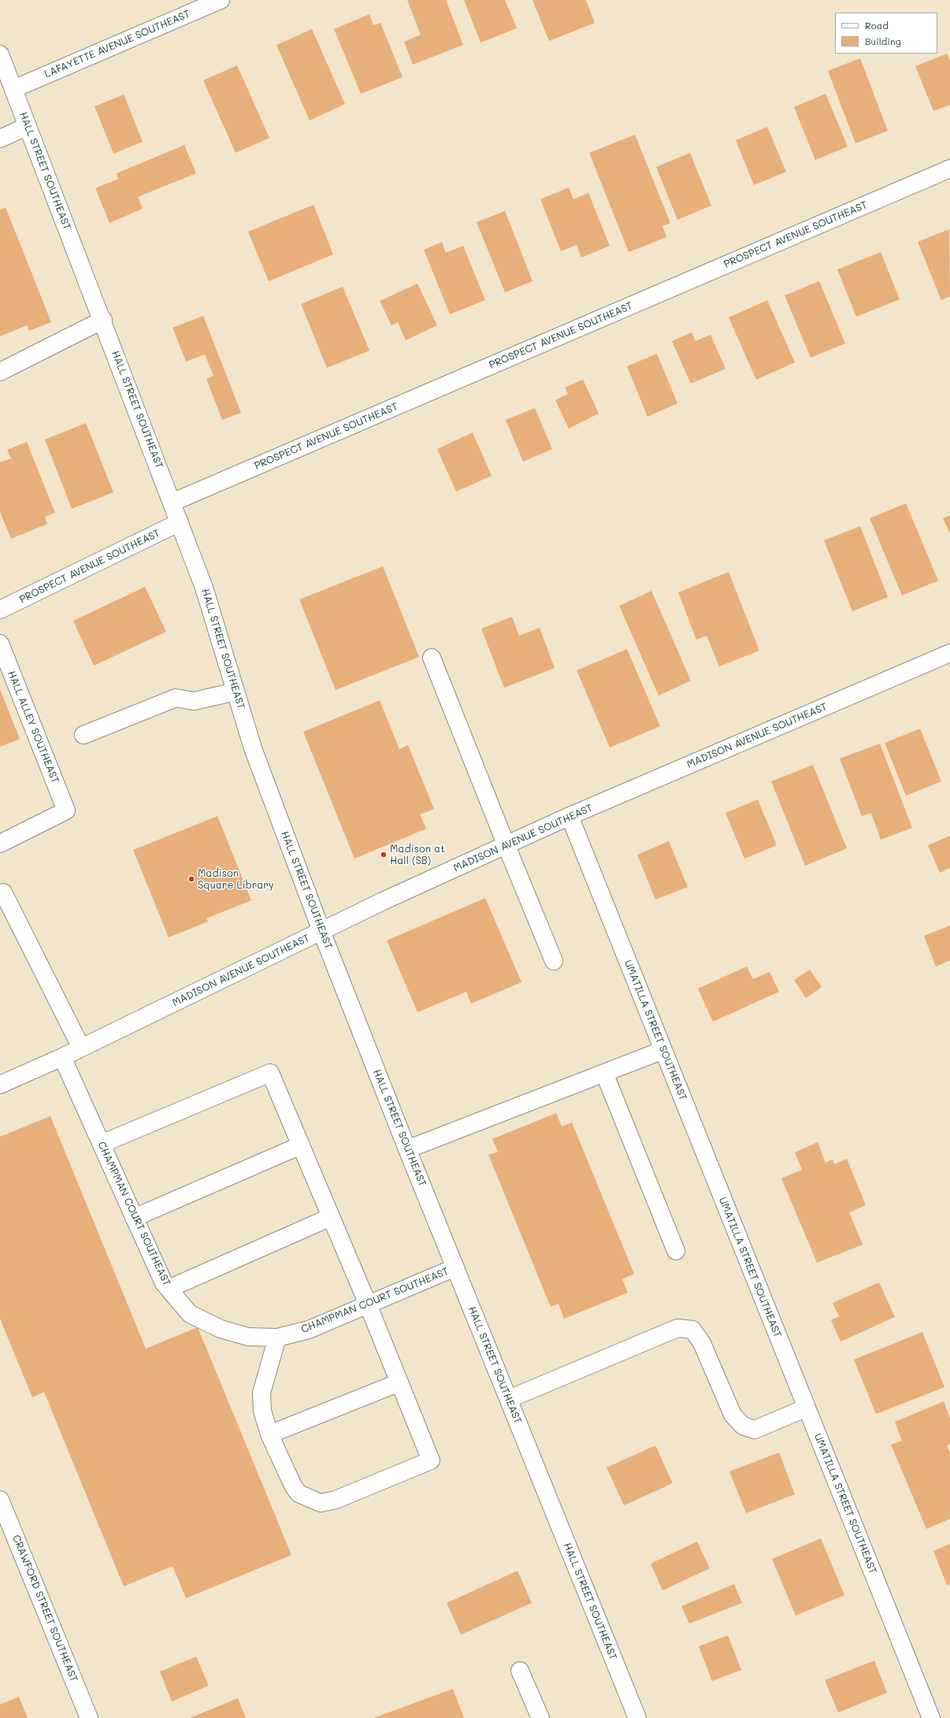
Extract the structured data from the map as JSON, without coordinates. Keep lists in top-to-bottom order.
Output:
{
  "streets": {
    "street": [
      "LAFAYETTE AVENUE SOUTHEAST",
      "HALL STREET SOUTHEAST",
      "PROSPECT AVENUE SOUTHEAST",
      "HALL ALLEY SOUTHEAST",
      "MADISON AVENUE SOUTHEAST",
      "UMATILLA STREET SOUTHEAST",
      "CHAMPMAN COURT SOUTHEAST",
      "CRAWFORD STREET SOUTHEAST"
    ]
  },
  "crossings": [
    ["LAFAYETTE AVENUE SOUTHEAST", "HALL STREET SOUTHEAST"],
    ["HALL STREET SOUTHEAST", "PROSPECT AVENUE SOUTHEAST"],
    ["HALL STREET SOUTHEAST", "MADISON AVENUE SOUTHEAST"],
    ["HALL STREET SOUTHEAST", "CHAMPMAN COURT SOUTHEAST"],
    ["MADISON AVENUE SOUTHEAST", "UMATILLA STREET SOUTHEAST"],
    ["MADISON AVENUE SOUTHEAST", "CHAMPMAN COURT SOUTHEAST"]
  ],
  "places": ["Madison at Hall (SB)", "Madison Square Library"],
  "legend": ["Road", "Building"]
}
